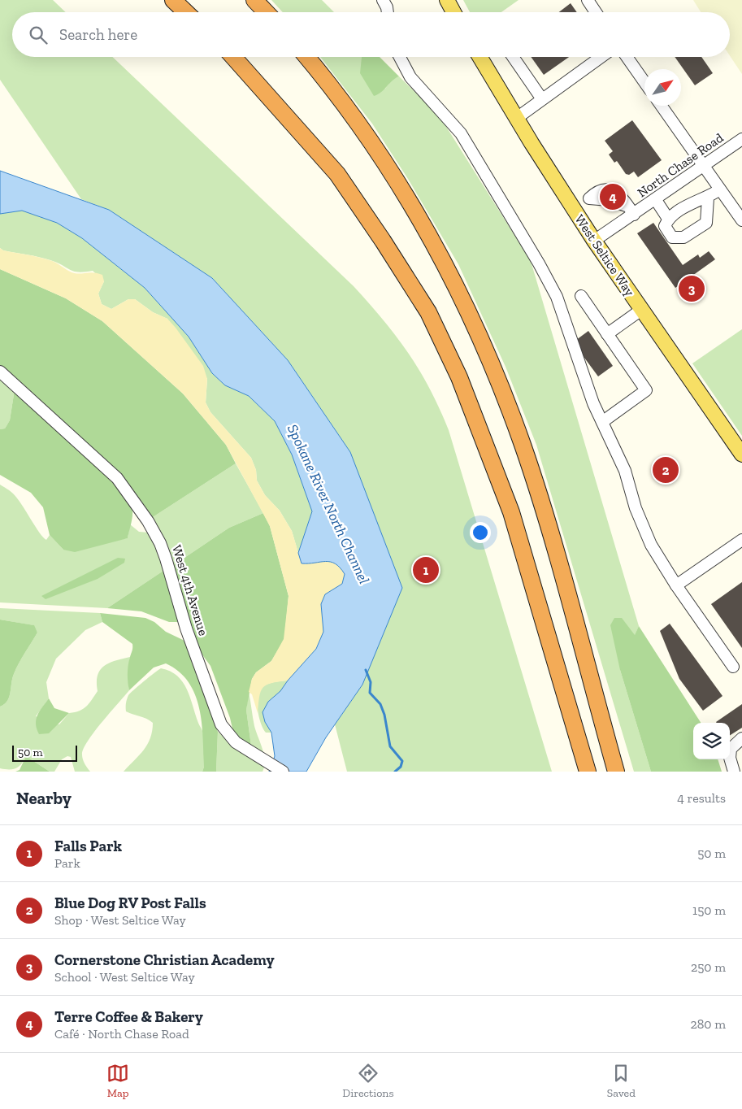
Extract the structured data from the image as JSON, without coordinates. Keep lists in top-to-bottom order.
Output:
{
  "streets": {
    "main road": ["West Seltice Way"],
    "street": ["North Chase Road", "West 4th Avenue"]
  },
  "crossings": [
    ["North Chase Road", "West Seltice Way"]
  ],
  "water": ["Spokane River North Channel"],
  "scale_bar": "50 m",
  "north": "top right",
  "page": {
    "search": "Search here",
    "pins": [
      "4",
      "3",
      "2",
      "1"
    ],
    "scale": "50 m",
    "heading": ["Nearby", "4 results"],
    "list": [
      {
        "mark": "1",
        "name": "Falls Park",
        "note": "Park",
        "value": "50 m"
      },
      {
        "mark": "2",
        "name": "Blue Dog RV Post Falls",
        "note": "Shop · West Seltice Way",
        "value": "150 m"
      },
      {
        "mark": "3",
        "name": "Cornerstone Christian Academy",
        "note": "School · West Seltice Way",
        "value": "250 m"
      },
      {
        "mark": "4",
        "name": "Terre Coffee & Bakery",
        "note": "Café · North Chase Road",
        "value": "280 m"
      }
    ],
    "nav": ["Map", "Directions", "Saved"]
  }
}
